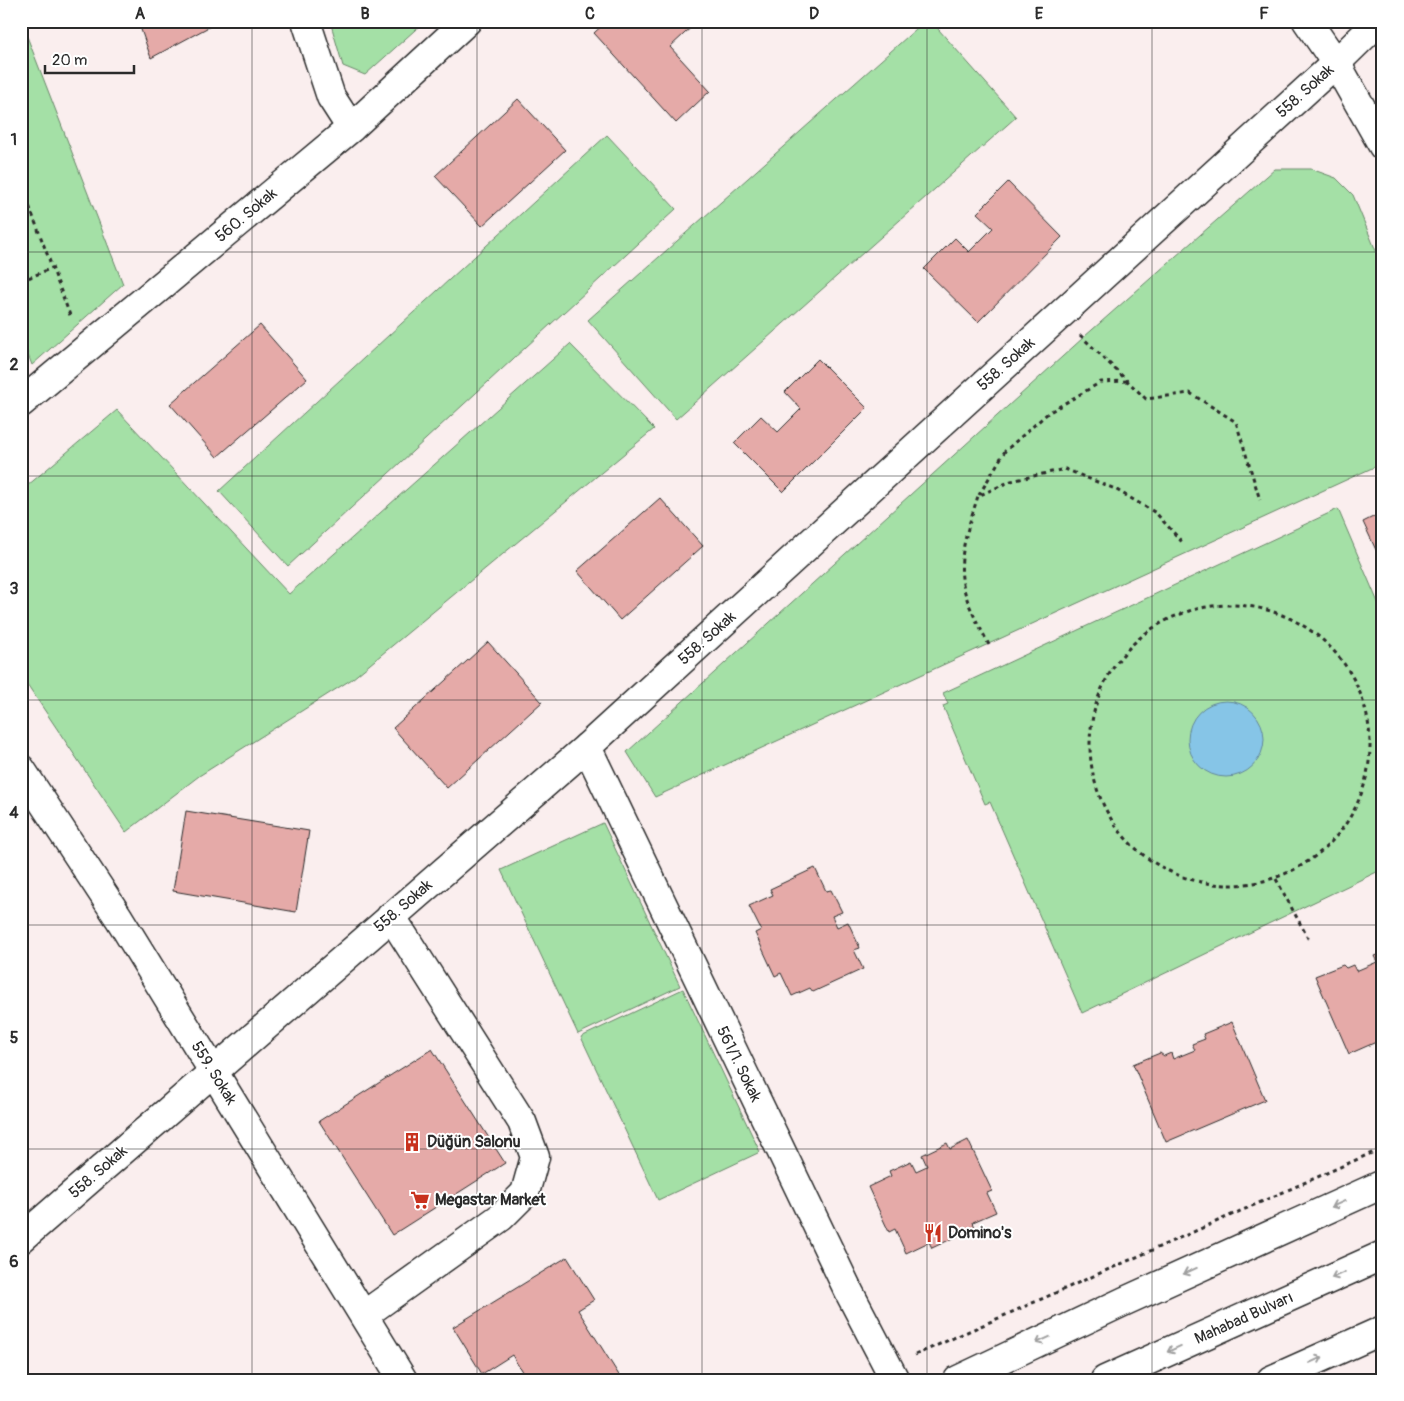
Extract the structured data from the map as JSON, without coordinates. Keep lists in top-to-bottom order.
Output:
{
  "streets": {
    "street": [
      "558. Sokak",
      "560. Sokak",
      "561/1. Sokak",
      "559. Sokak",
      "Mahabad Bulvarı"
    ]
  },
  "crossings": [
    ["558. Sokak", "561/1. Sokak"],
    ["558. Sokak", "559. Sokak"]
  ],
  "places": {
    "building": ["Düğün Salonu"],
    "supermarket": ["Megastar Market"],
    "restaurant": ["Domino's"]
  },
  "scale_bar": "20 m",
  "grid": {
    "columns": [
      "A",
      "B",
      "C",
      "D",
      "E",
      "F"
    ],
    "rows": [
      "1",
      "2",
      "3",
      "4",
      "5",
      "6"
    ]
  }
}
